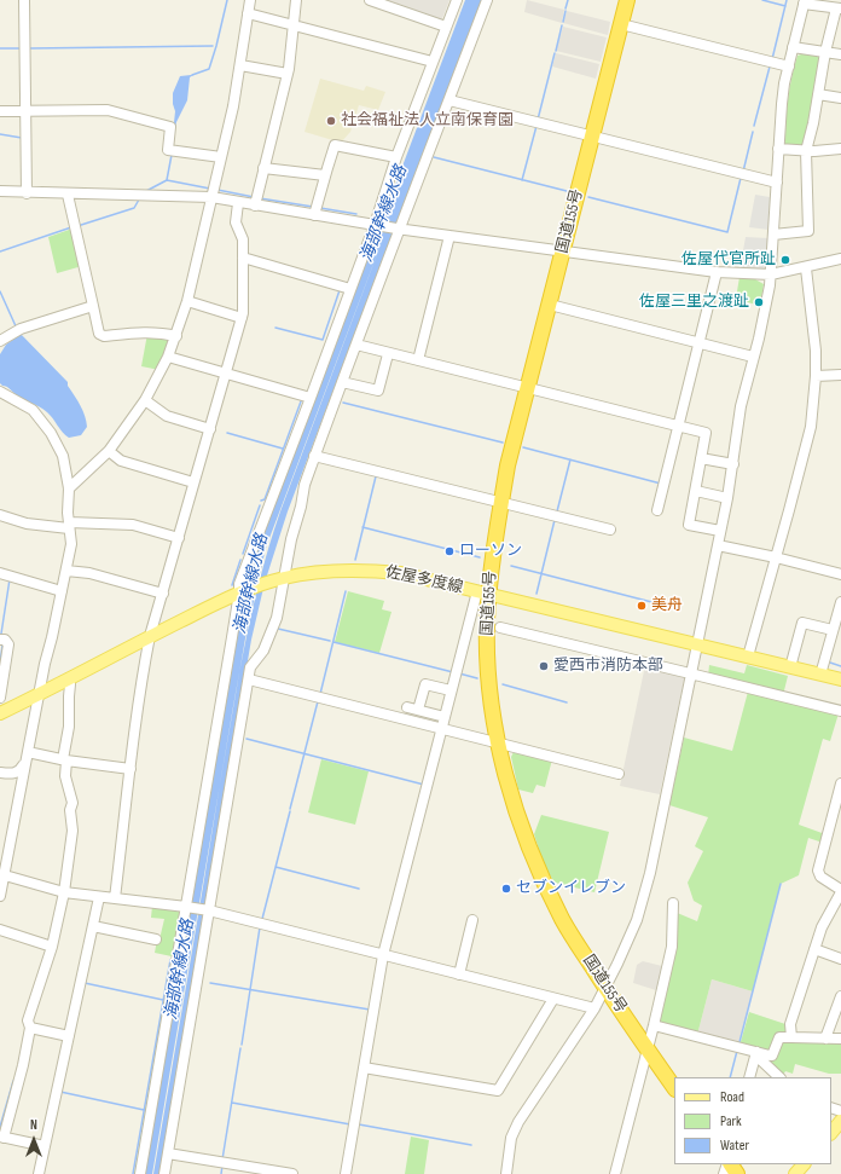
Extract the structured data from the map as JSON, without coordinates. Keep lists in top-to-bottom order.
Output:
{
  "streets": {
    "highway": ["国道155号"],
    "main road": ["佐屋多度線"]
  },
  "crossings": [
    ["国道155号", "佐屋多度線"]
  ],
  "water": ["海部幹線水路"],
  "places": [
    "社会福祉法人立南保育園",
    "佐屋代官所趾",
    "佐屋三里之渡趾",
    "ローソン",
    "美舟",
    "愛西市消防本部",
    "セブンイレブン"
  ],
  "legend": ["Road", "Park", "Water"],
  "north": "top"
}
